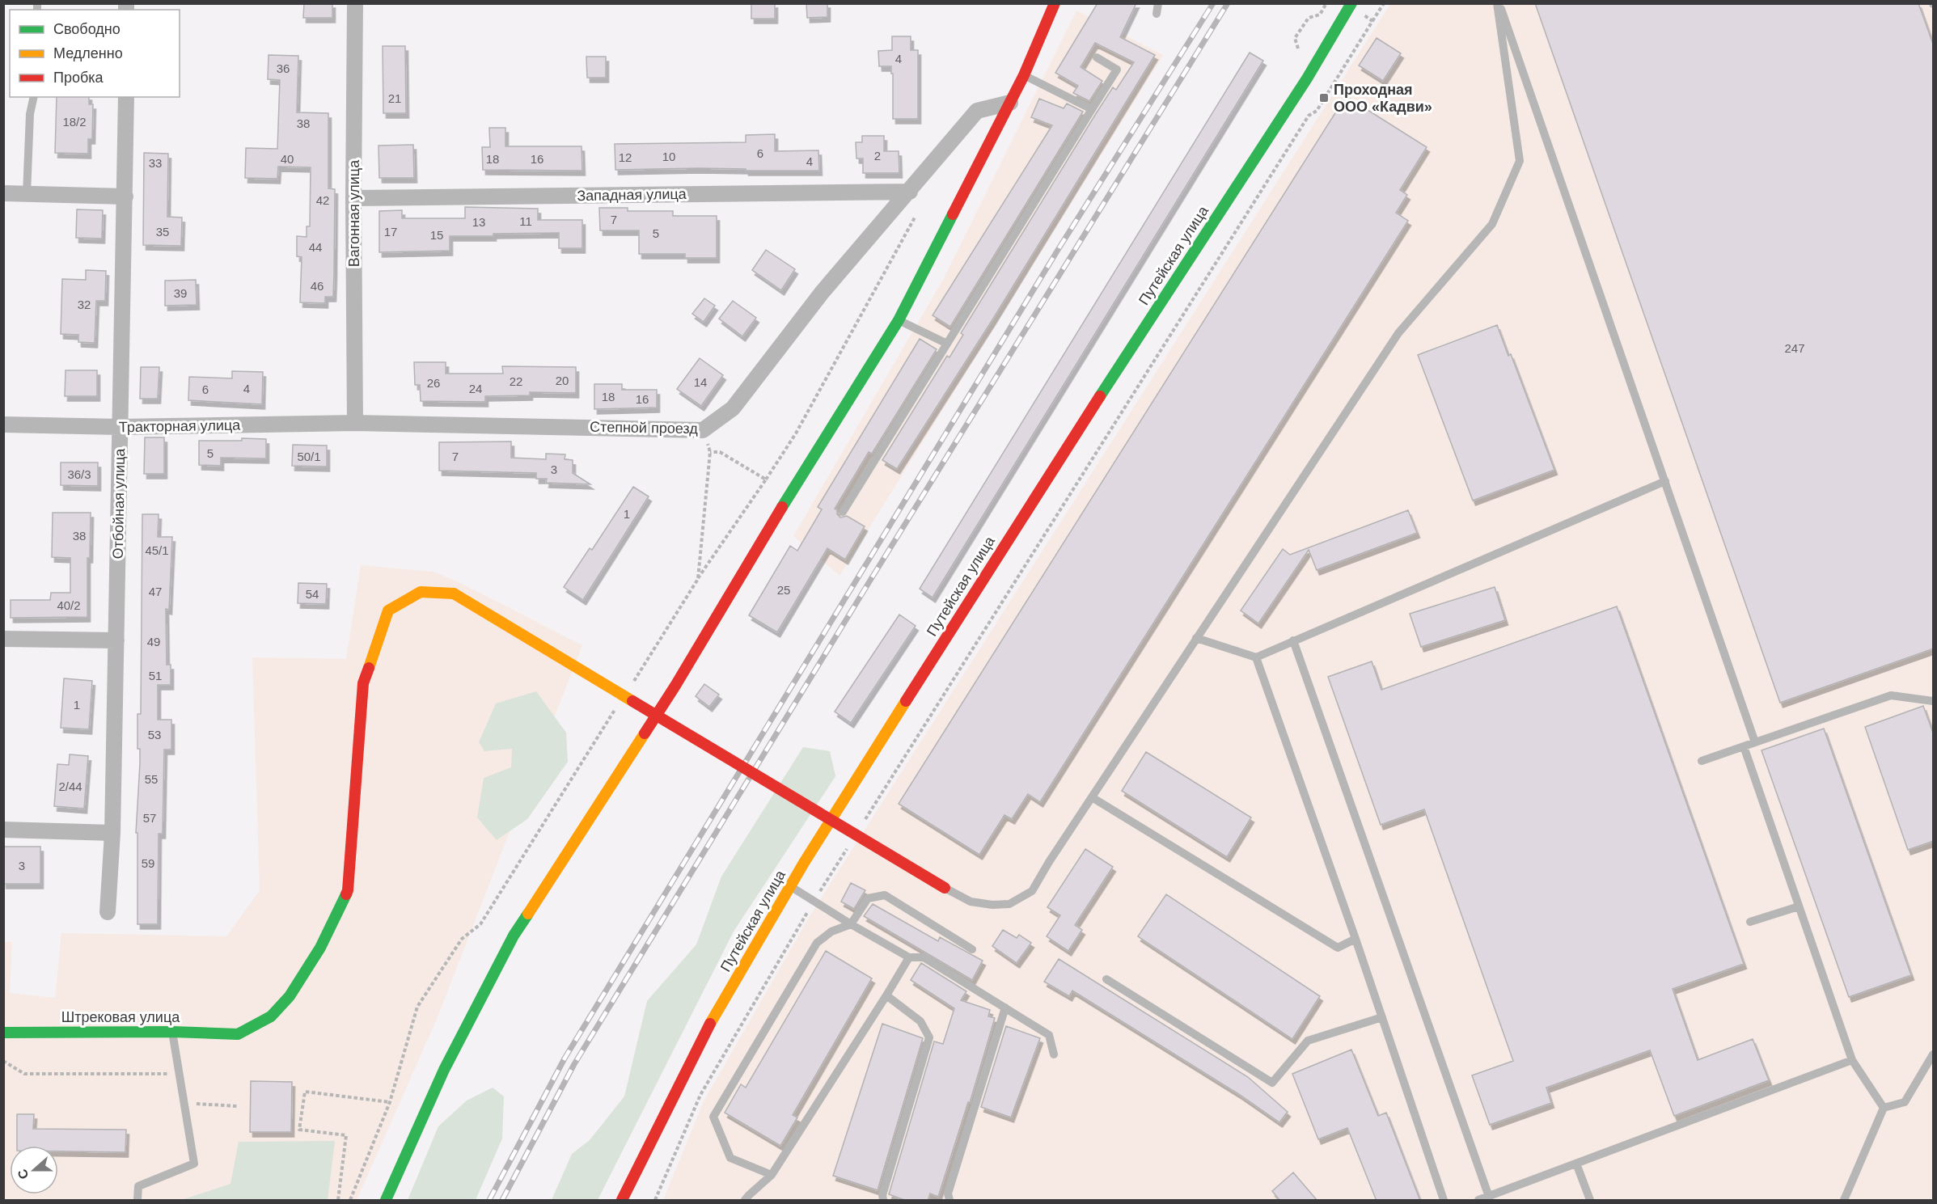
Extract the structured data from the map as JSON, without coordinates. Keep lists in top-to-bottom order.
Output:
{
  "streets": {
    "main road": ["Путейская улица", "Штрековая улица"],
    "street": [
      "Западная улица",
      "Вагонная улица",
      "Тракторная улица",
      "Степной проезд",
      "Отбойная улица"
    ]
  },
  "crossings": [
    ["Западная улица", "Вагонная улица"],
    ["Западная улица", "Степной проезд"],
    ["Вагонная улица", "Тракторная улица"],
    ["Вагонная улица", "Степной проезд"],
    ["Тракторная улица", "Степной проезд"],
    ["Тракторная улица", "Отбойная улица"]
  ],
  "places": {
    "transit": ["Проходная ООО «Кадви»"]
  },
  "house_numbers": [
    "4",
    "36",
    "21",
    "18/2",
    "38",
    "6",
    "2",
    "10",
    "12",
    "40",
    "18",
    "16",
    "4",
    "33",
    "42",
    "7",
    "11",
    "13",
    "35",
    "17",
    "5",
    "15",
    "44",
    "46",
    "39",
    "32",
    "247",
    "20",
    "22",
    "14",
    "26",
    "4",
    "24",
    "6",
    "18",
    "16",
    "5",
    "50/1",
    "7",
    "3",
    "36/3",
    "1",
    "38",
    "45/1",
    "25",
    "47",
    "54",
    "40/2",
    "49",
    "51",
    "1",
    "53",
    "55",
    "2/44",
    "57",
    "59",
    "3"
  ],
  "legend": ["Свободно", "Медленно", "Пробка"],
  "north": "left"
}
